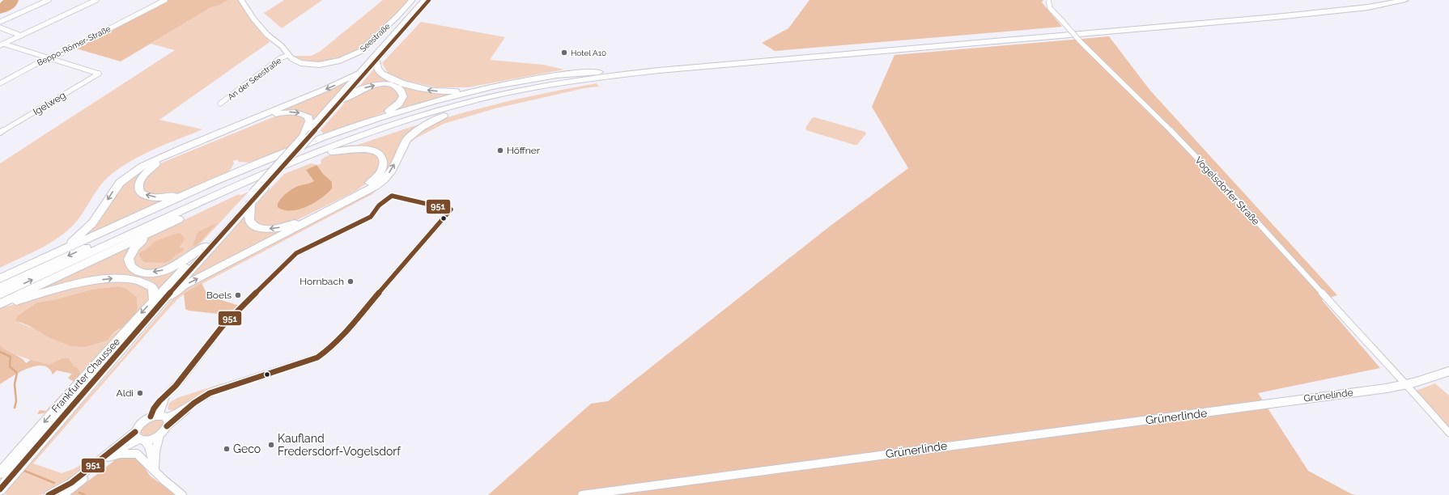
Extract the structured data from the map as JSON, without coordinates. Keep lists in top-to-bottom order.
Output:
{
  "streets": {
    "main road": ["Frankfurter Chaussee"],
    "street": [
      "Seestraße",
      "Beppo-Römer-Straße",
      "An der Seestraße",
      "Igelweg",
      "Vogelsdorfer Straße",
      "Grünelinde",
      "Grünerlinde"
    ]
  },
  "crossings": [
    ["Seestraße", "An der Seestraße"],
    ["Beppo-Römer-Straße", "Igelweg"],
    ["Vogelsdorfer Straße", "Grünelinde"],
    ["Grünelinde", "Grünerlinde"]
  ],
  "places": [
    "Hotel A10",
    "Höffner",
    "Hornbach",
    "Boels",
    "Aldi",
    "Kaufland Fredersdorf-Vogelsdorf",
    "Geco"
  ],
  "lines": ["transit line 951"]
}
